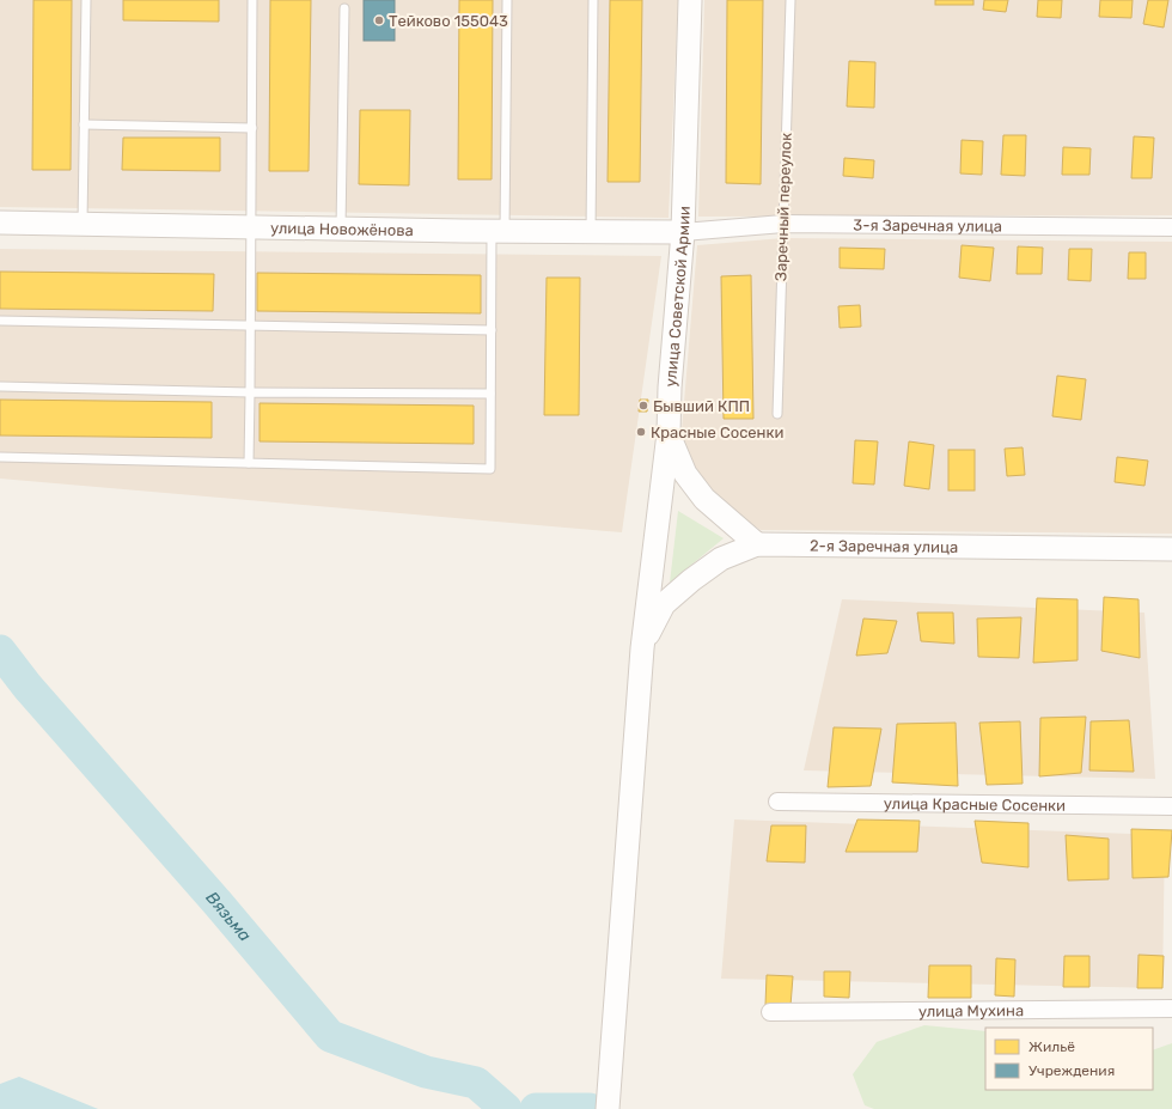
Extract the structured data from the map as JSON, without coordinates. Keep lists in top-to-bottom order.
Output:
{
  "streets": {
    "street": [
      "3-я Заречная улица",
      "улица Новожёнова",
      "улица Советской Армии",
      "2-я Заречная улица",
      "улица Красные Сосенки",
      "улица Мухина"
    ],
    "lane": ["Заречный переулок"]
  },
  "crossings": [
    ["Заречный переулок", "3-я Заречная улица"],
    ["3-я Заречная улица", "улица Новожёнова"],
    ["3-я Заречная улица", "улица Советской Армии"],
    ["улица Новожёнова", "улица Советской Армии"],
    ["улица Советской Армии", "2-я Заречная улица"]
  ],
  "water": ["Вязьма"],
  "places": ["Тейково 155043", "Бывший КПП", "Красные Сосенки"],
  "legend": ["Жильё", "Учреждения"]
}
